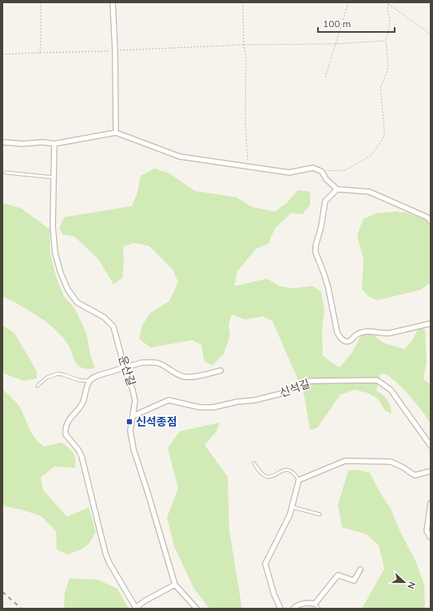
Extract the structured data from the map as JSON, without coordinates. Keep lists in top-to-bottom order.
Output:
{
  "streets": {
    "street": ["운산길", "신석길"]
  },
  "crossings": [
    ["운산길", "신석길"]
  ],
  "places": {
    "transit": ["신석종점"]
  },
  "scale_bar": "100 m",
  "north": "right"
}
